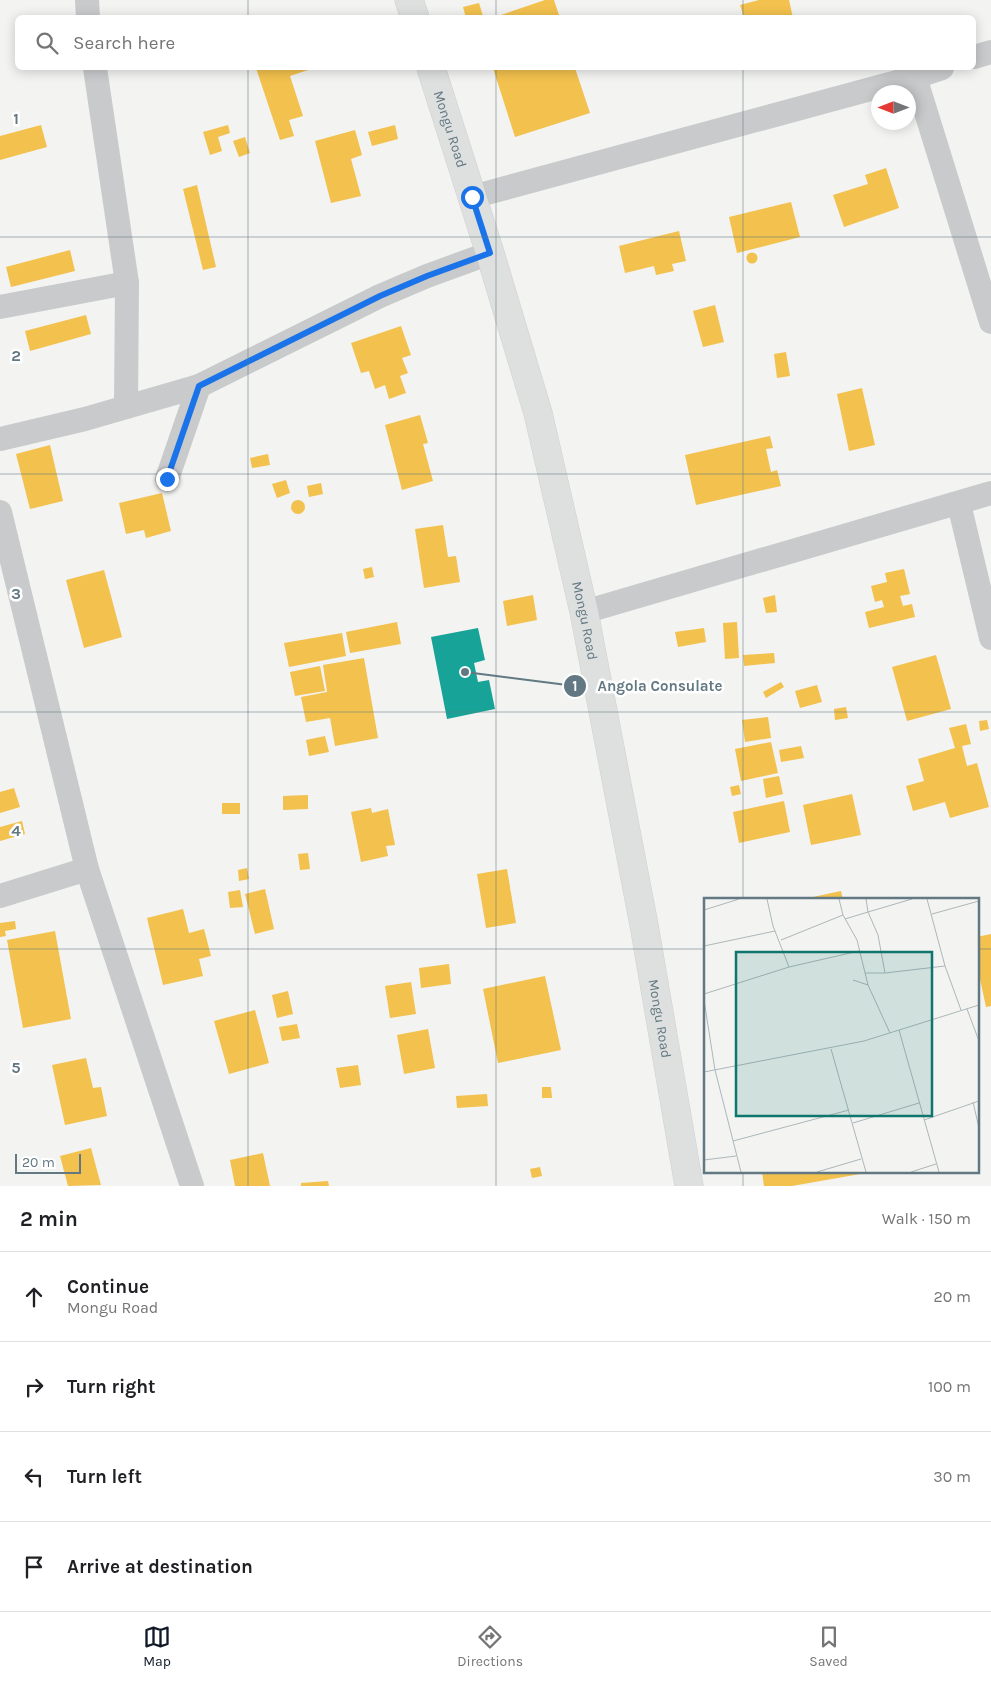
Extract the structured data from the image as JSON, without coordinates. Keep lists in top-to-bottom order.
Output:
{
  "streets": {
    "main road": ["Mongu Road"]
  },
  "places": ["Angola Consulate"],
  "scale_bar": "20 m",
  "north": "left",
  "page": {
    "search": "Search here",
    "scale": "20 m",
    "heading": ["2 min", "Walk · 150 m"],
    "list": [
      ["Continue", "Mongu Road", "20 m"],
      ["Turn right", "100 m"],
      ["Turn left", "30 m"],
      "Arrive at destination"
    ],
    "nav": ["Map", "Directions", "Saved"]
  },
  "grid": {
    "rows": [
      "1",
      "2",
      "3",
      "4",
      "5"
    ]
  }
}
